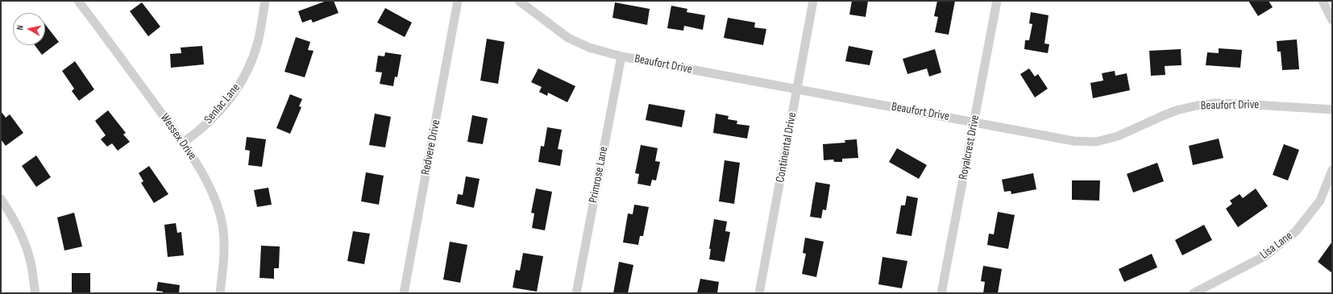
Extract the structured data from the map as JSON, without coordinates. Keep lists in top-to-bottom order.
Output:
{
  "streets": {
    "street": [
      "Beaufort Drive",
      "Senlac Lane",
      "Wessex Drive",
      "Redvere Drive",
      "Continental Drive",
      "Royalcrest Drive",
      "Primrose Lane",
      "Lisa Lane"
    ]
  },
  "crossings": [
    ["Beaufort Drive", "Continental Drive"],
    ["Beaufort Drive", "Royalcrest Drive"],
    ["Beaufort Drive", "Primrose Lane"],
    ["Senlac Lane", "Wessex Drive"]
  ],
  "north": "left"
}
